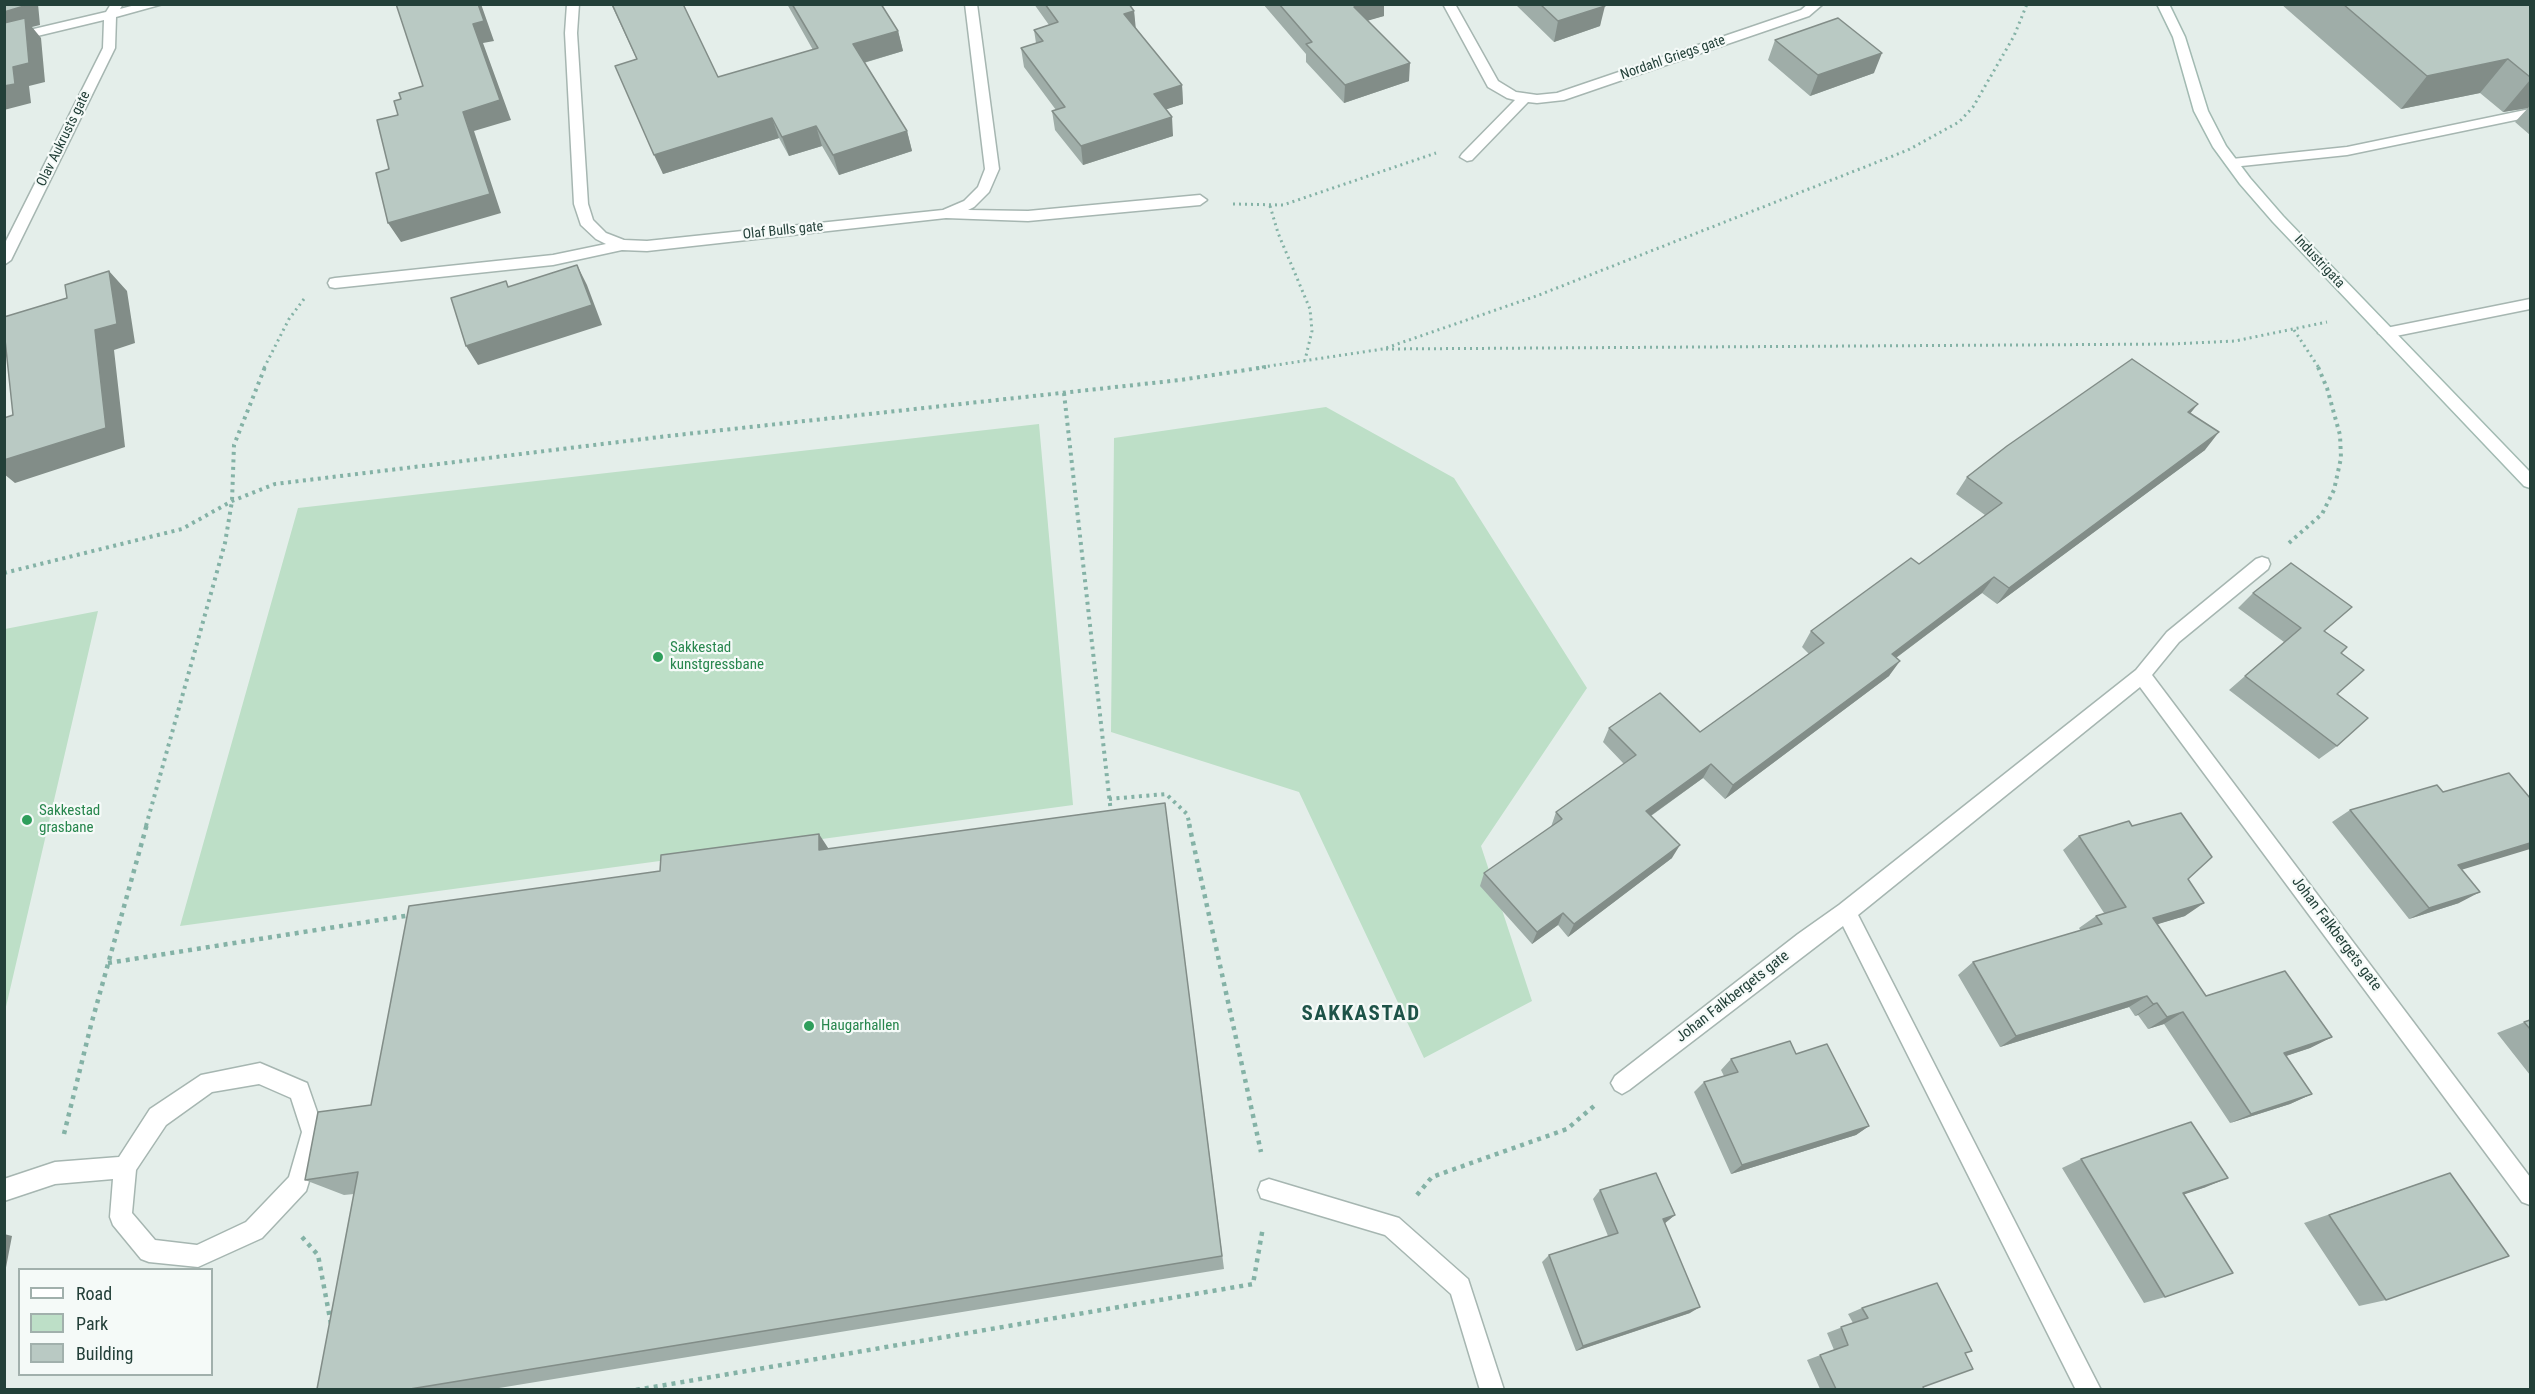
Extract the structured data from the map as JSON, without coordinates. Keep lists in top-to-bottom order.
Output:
{
  "streets": {
    "street": [
      "Nordahl Griegs gate",
      "Olav Aukrusts gate",
      "Olaf Bulls gate",
      "Industrigata",
      "Johan Falkbergets gate"
    ]
  },
  "districts": ["SAKKASTAD"],
  "places": ["Sakkestad kunstgressbane", "Sakkestad grasbane", "Haugarhallen"],
  "legend": ["Road", "Park", "Building"]
}
